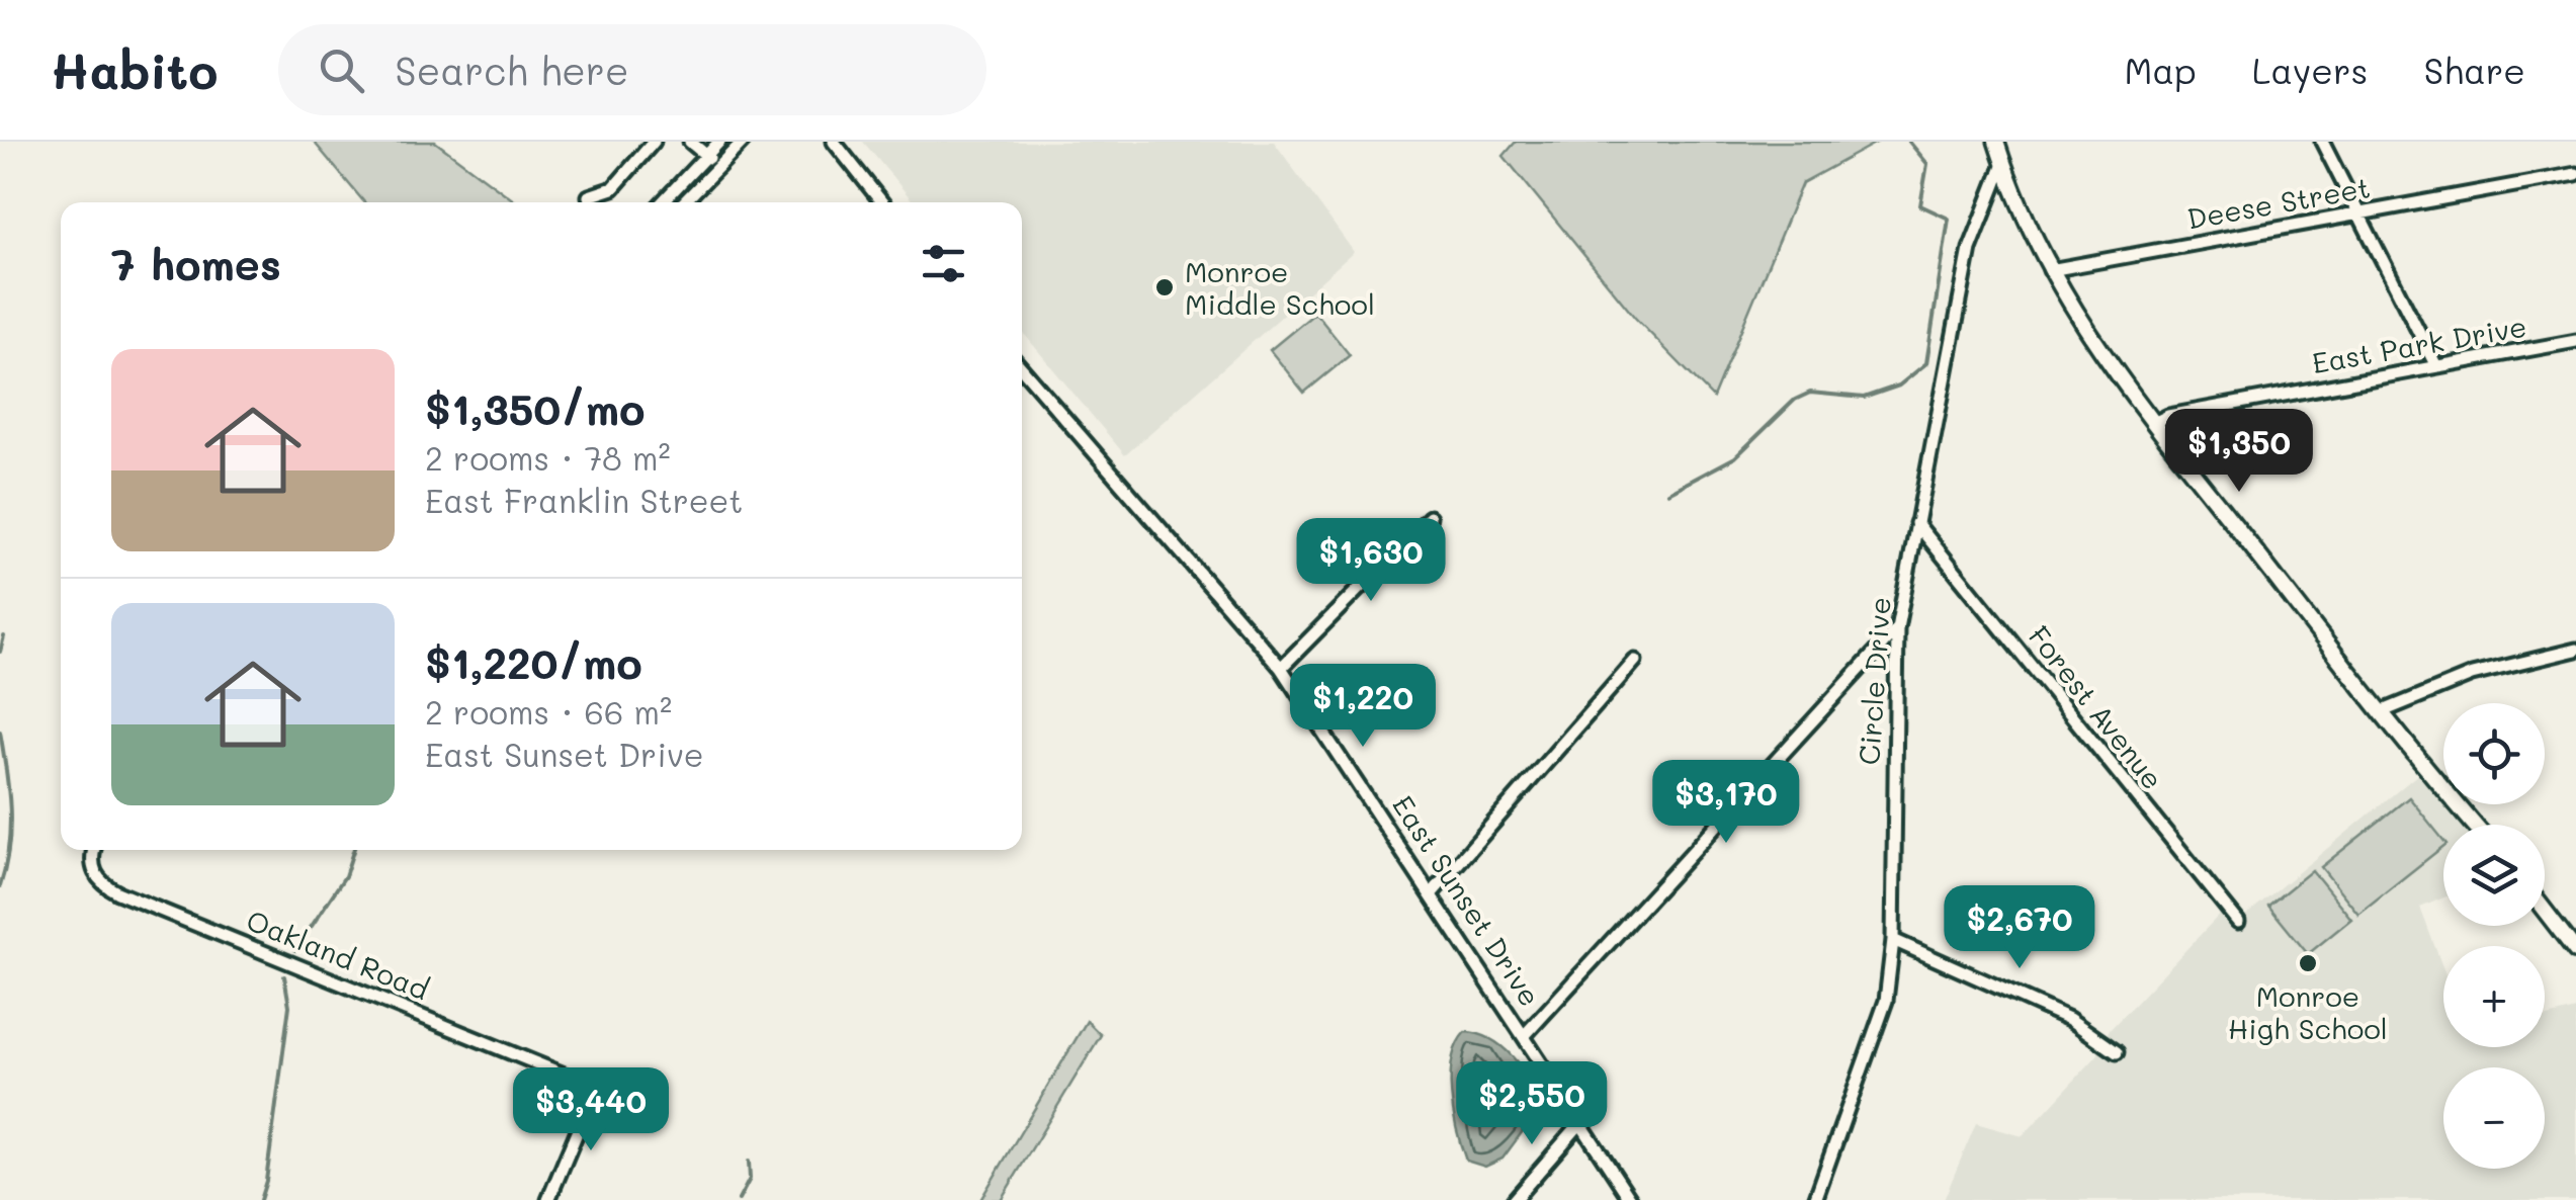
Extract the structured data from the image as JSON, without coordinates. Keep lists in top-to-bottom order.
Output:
{
  "streets": {
    "street": [
      "Deese Street",
      "East Park Drive",
      "Circle Drive",
      "Forest Avenue",
      "East Sunset Drive",
      "Oakland Road"
    ]
  },
  "crossings": [
    ["Circle Drive", "Forest Avenue"]
  ],
  "places": ["Monroe Middle School", "Monroe High School"],
  "page": {
    "header": "Habito",
    "search": "Search here",
    "nav": ["Map", "Layers", "Share"],
    "heading": "7 homes",
    "list": [
      {
        "name": "$1,350/mo",
        "note": "2 rooms · 78 m² · East Franklin Street"
      },
      {
        "name": "$1,220/mo",
        "note": "2 rooms · 66 m² · East Sunset Drive"
      }
    ],
    "price": [
      "$1,350",
      "$1,630",
      "$1,220",
      "$3,170",
      "$2,670",
      "$2,550",
      "$3,440"
    ],
    "map_buttons": ["+", "−"]
  }
}
